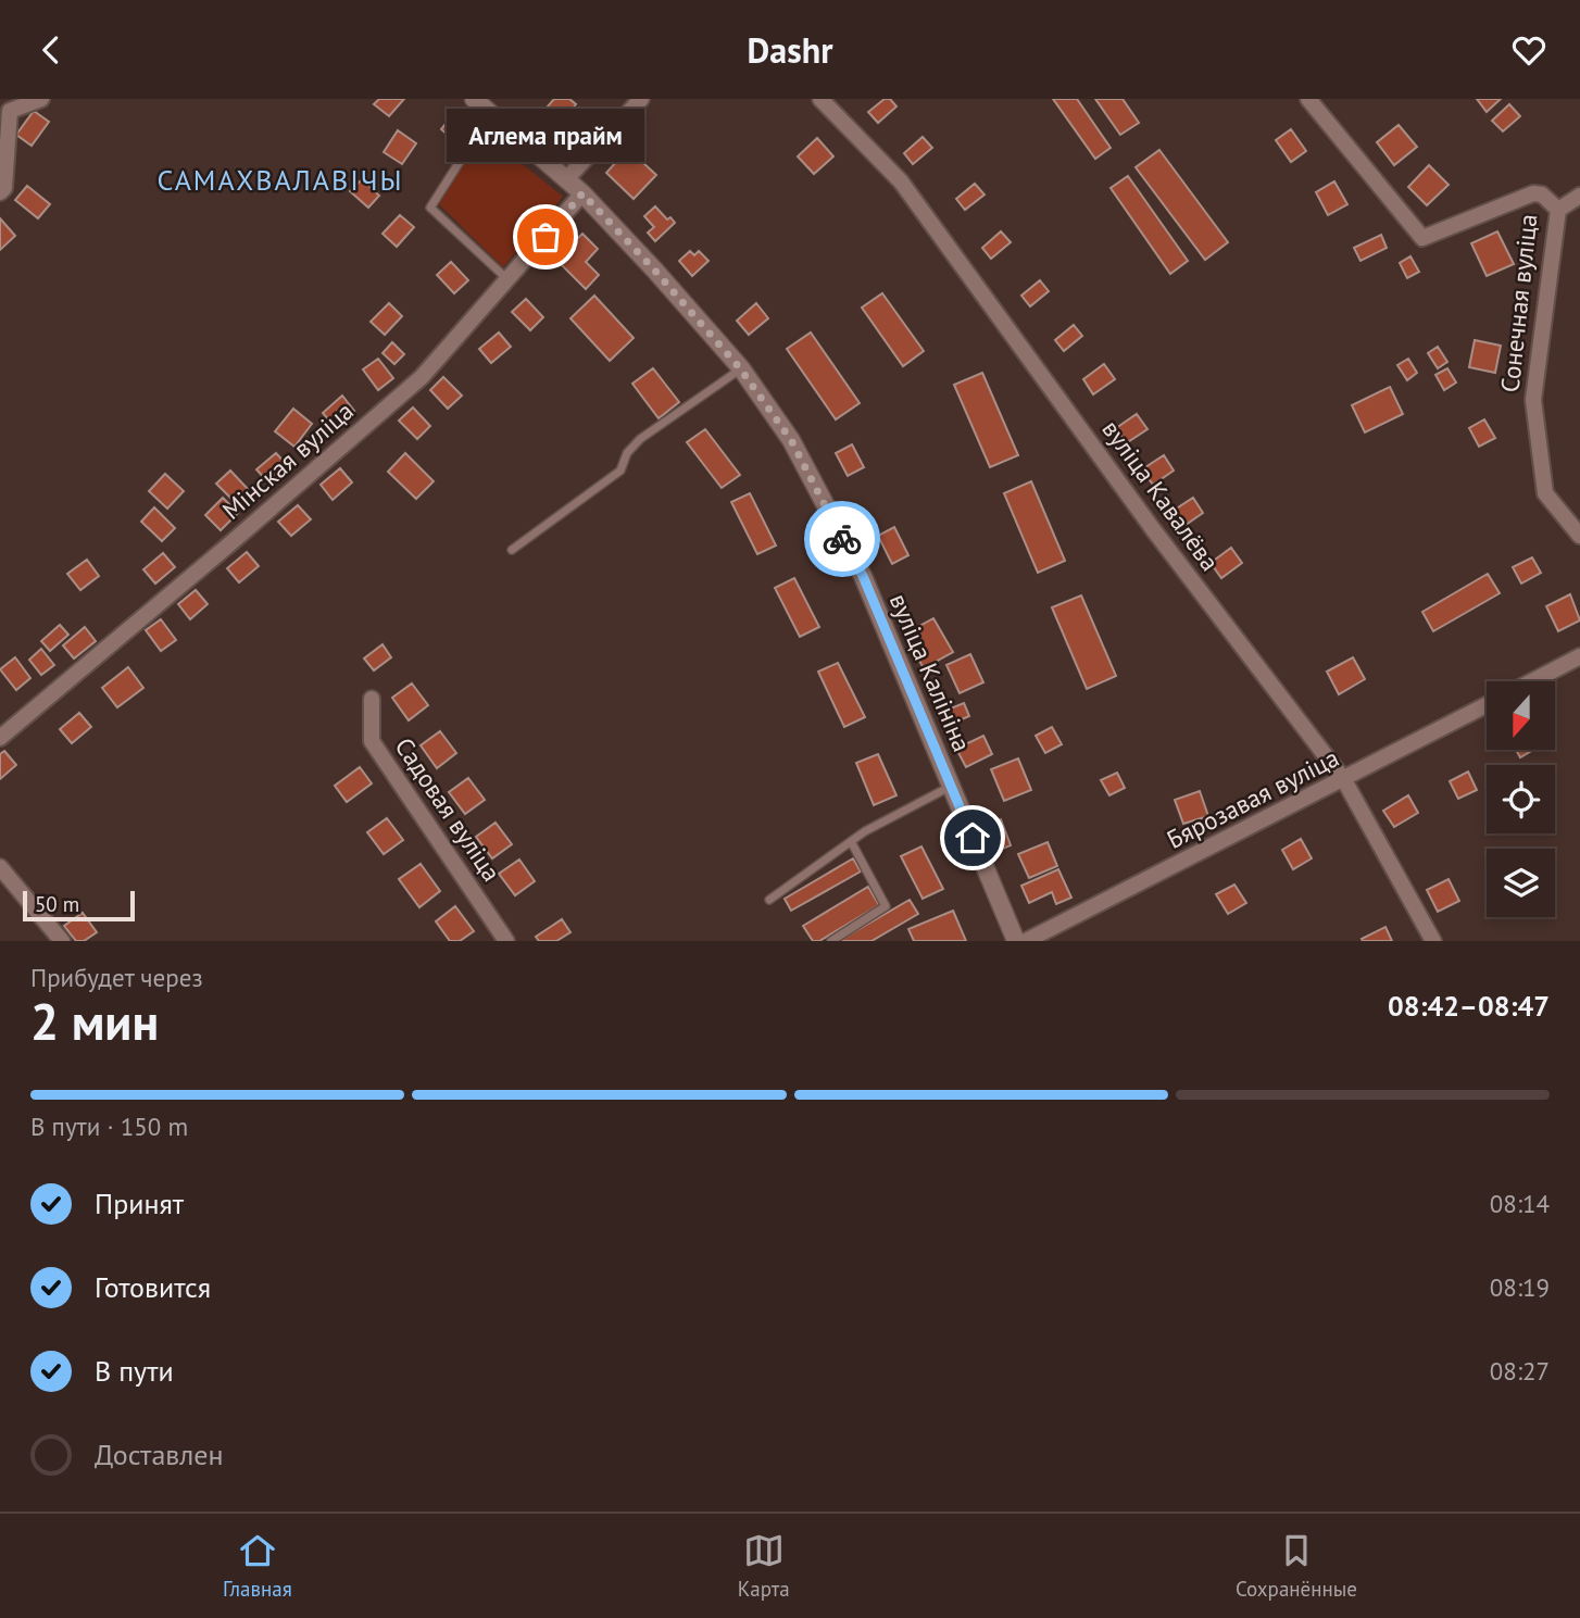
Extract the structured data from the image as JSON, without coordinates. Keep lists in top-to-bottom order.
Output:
{
  "streets": {
    "street": [
      "Сонечная вуліца",
      "Мінская вуліца",
      "вуліца Кавалёва",
      "вуліца Калініна",
      "Бярозавая вуліца",
      "Садовая вуліца"
    ]
  },
  "crossings": [
    ["Мінская вуліца", "вуліца Калініна"],
    ["вуліца Кавалёва", "Бярозавая вуліца"]
  ],
  "districts": ["САМАХВАЛАВІЧЫ"],
  "places": ["Аглема прайм"],
  "scale_bar": "50 m",
  "north": "bottom",
  "page": {
    "header": "Dashr",
    "bubble": "Аглема прайм",
    "scale": "50 m",
    "heading": ["2 мин", "Прибудет через", "08:42–08:47"],
    "bar": "В пути · 150 m",
    "list": [
      ["Принят", "08:14"],
      ["Готовится", "08:19"],
      ["В пути", "08:27"],
      "Доставлен"
    ],
    "tabs": ["Главная", "Карта", "Сохранённые"]
  }
}
